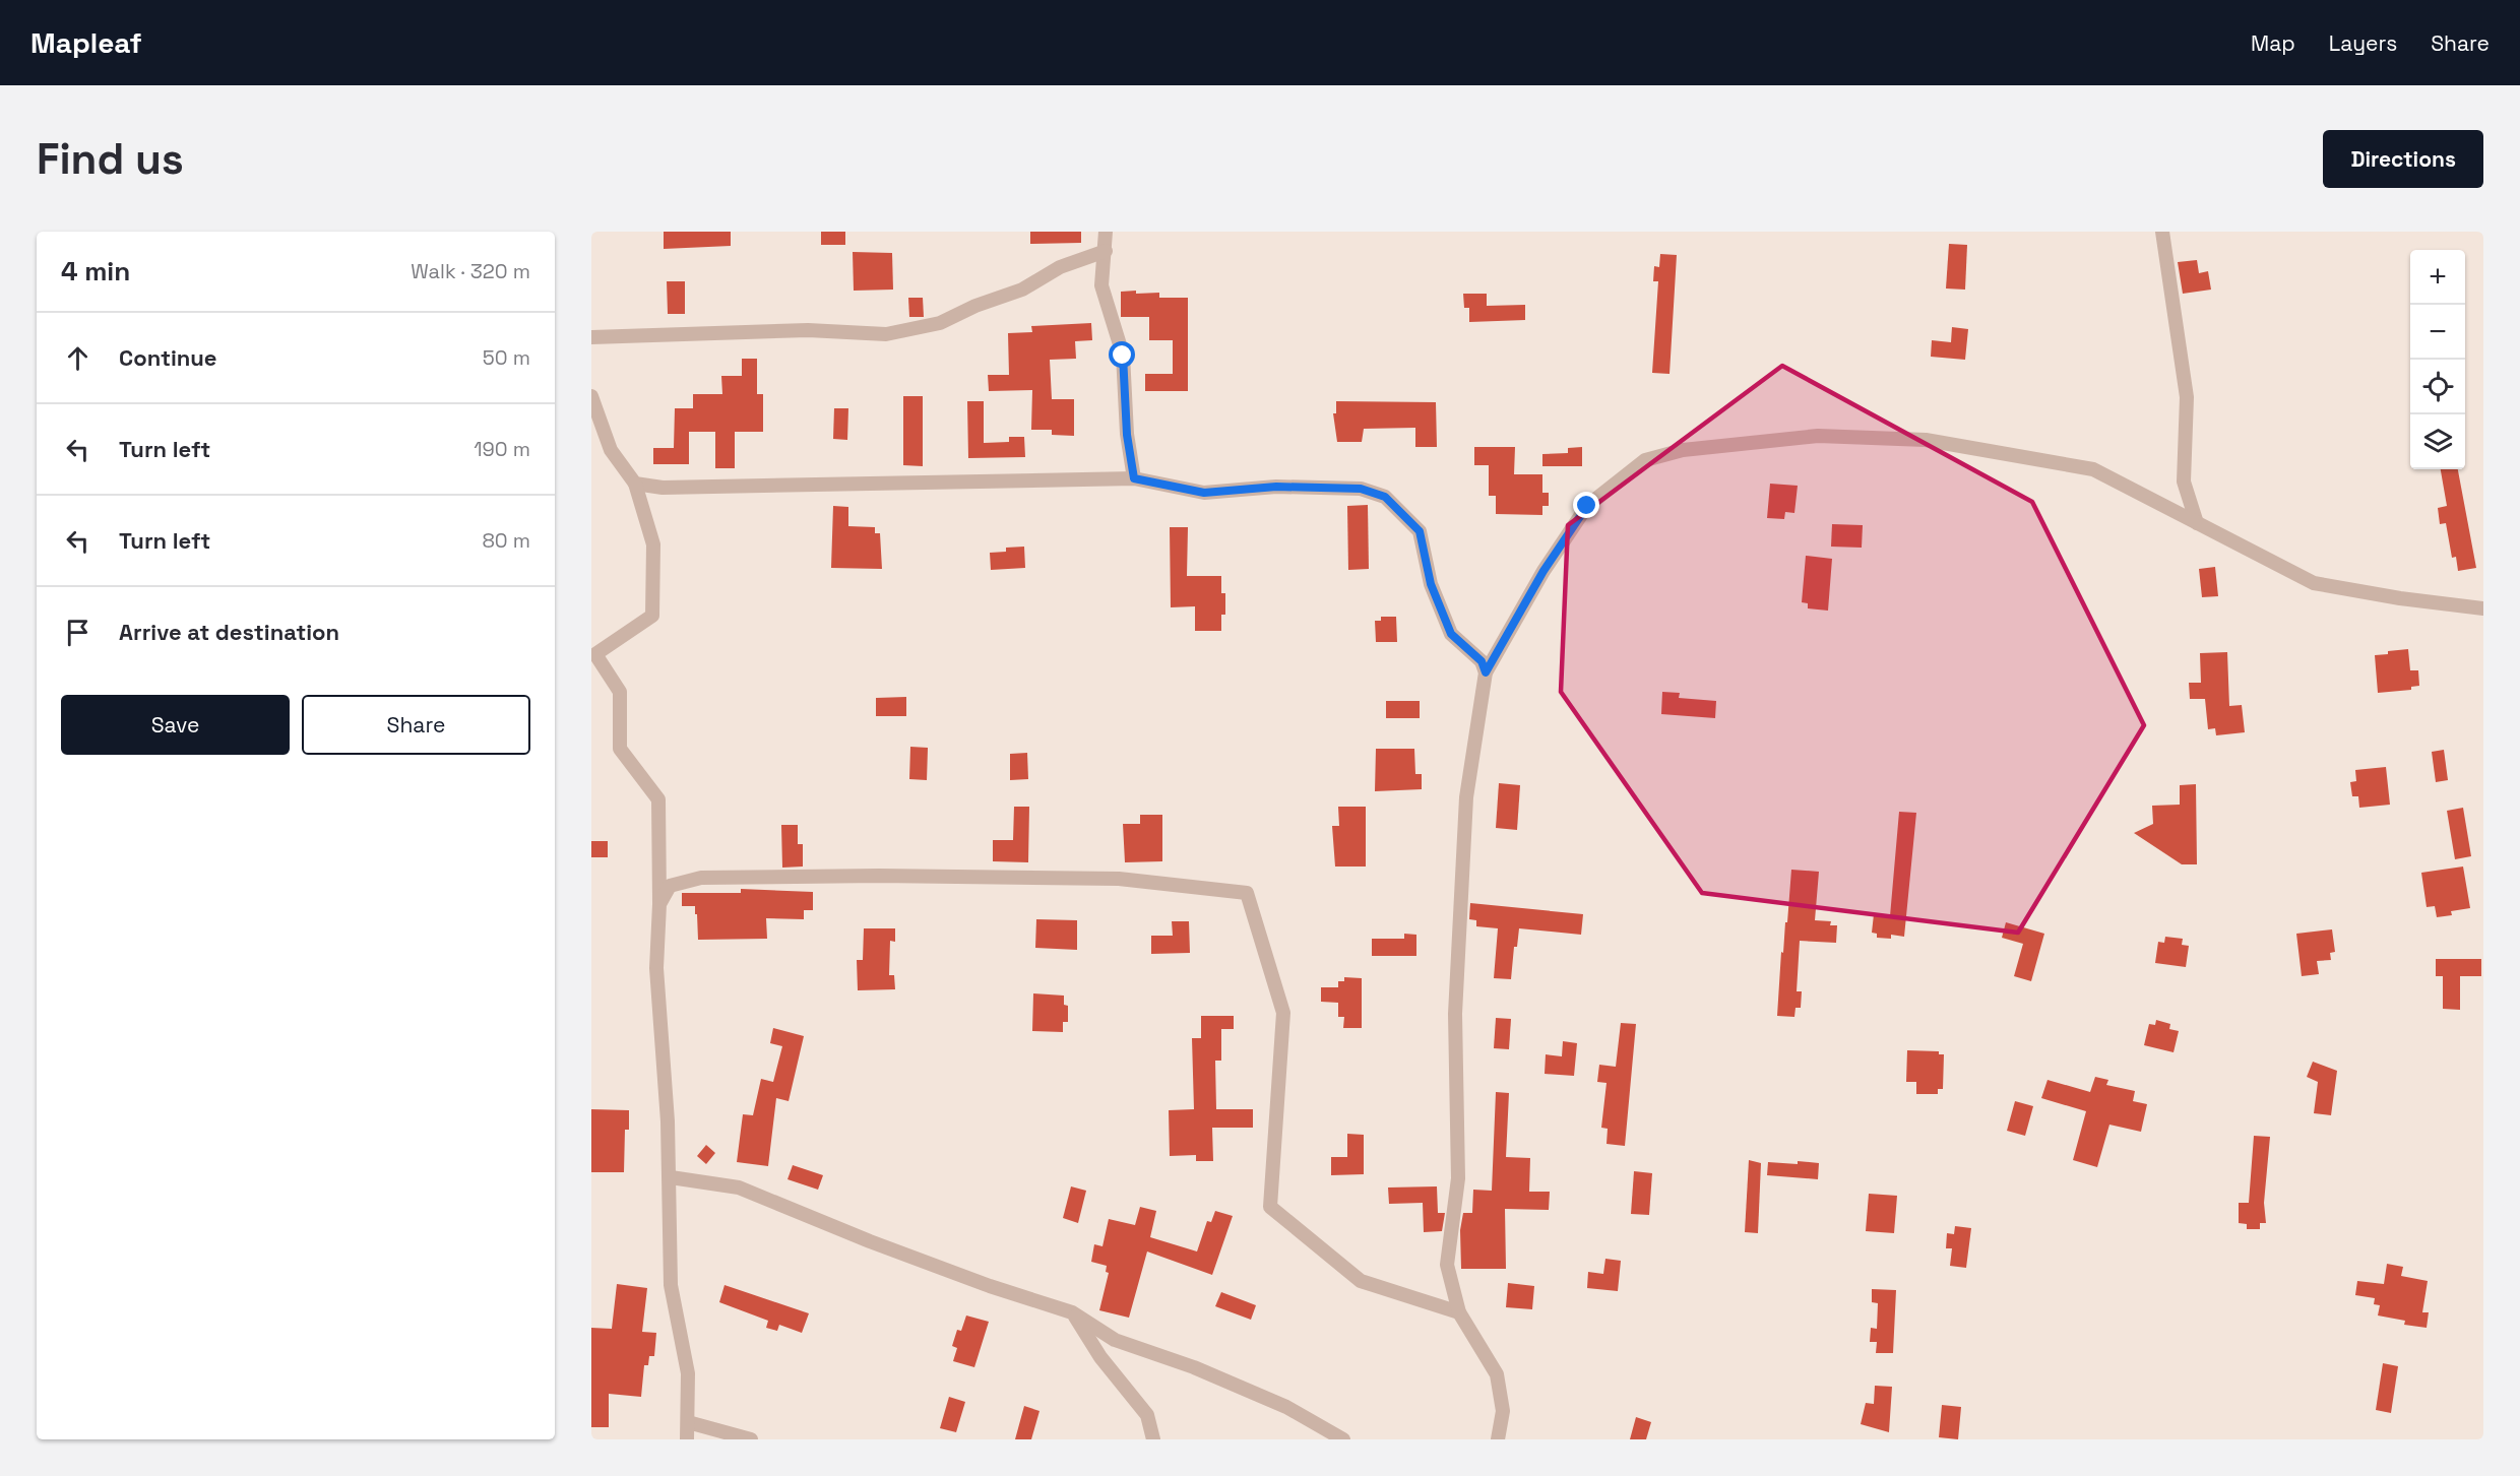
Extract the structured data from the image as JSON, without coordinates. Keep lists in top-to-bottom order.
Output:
{
  "page": {
    "header": "Mapleaf",
    "nav": ["Map", "Layers", "Share"],
    "buttons": [
      "Directions",
      ["Save", "Share"]
    ],
    "title": "Find us",
    "heading": ["4 min", "Walk · 320 m"],
    "map_buttons": ["+", "−"],
    "list": [
      ["Continue", "50 m"],
      ["Turn left", "190 m"],
      ["Turn left", "80 m"],
      "Arrive at destination"
    ]
  }
}
